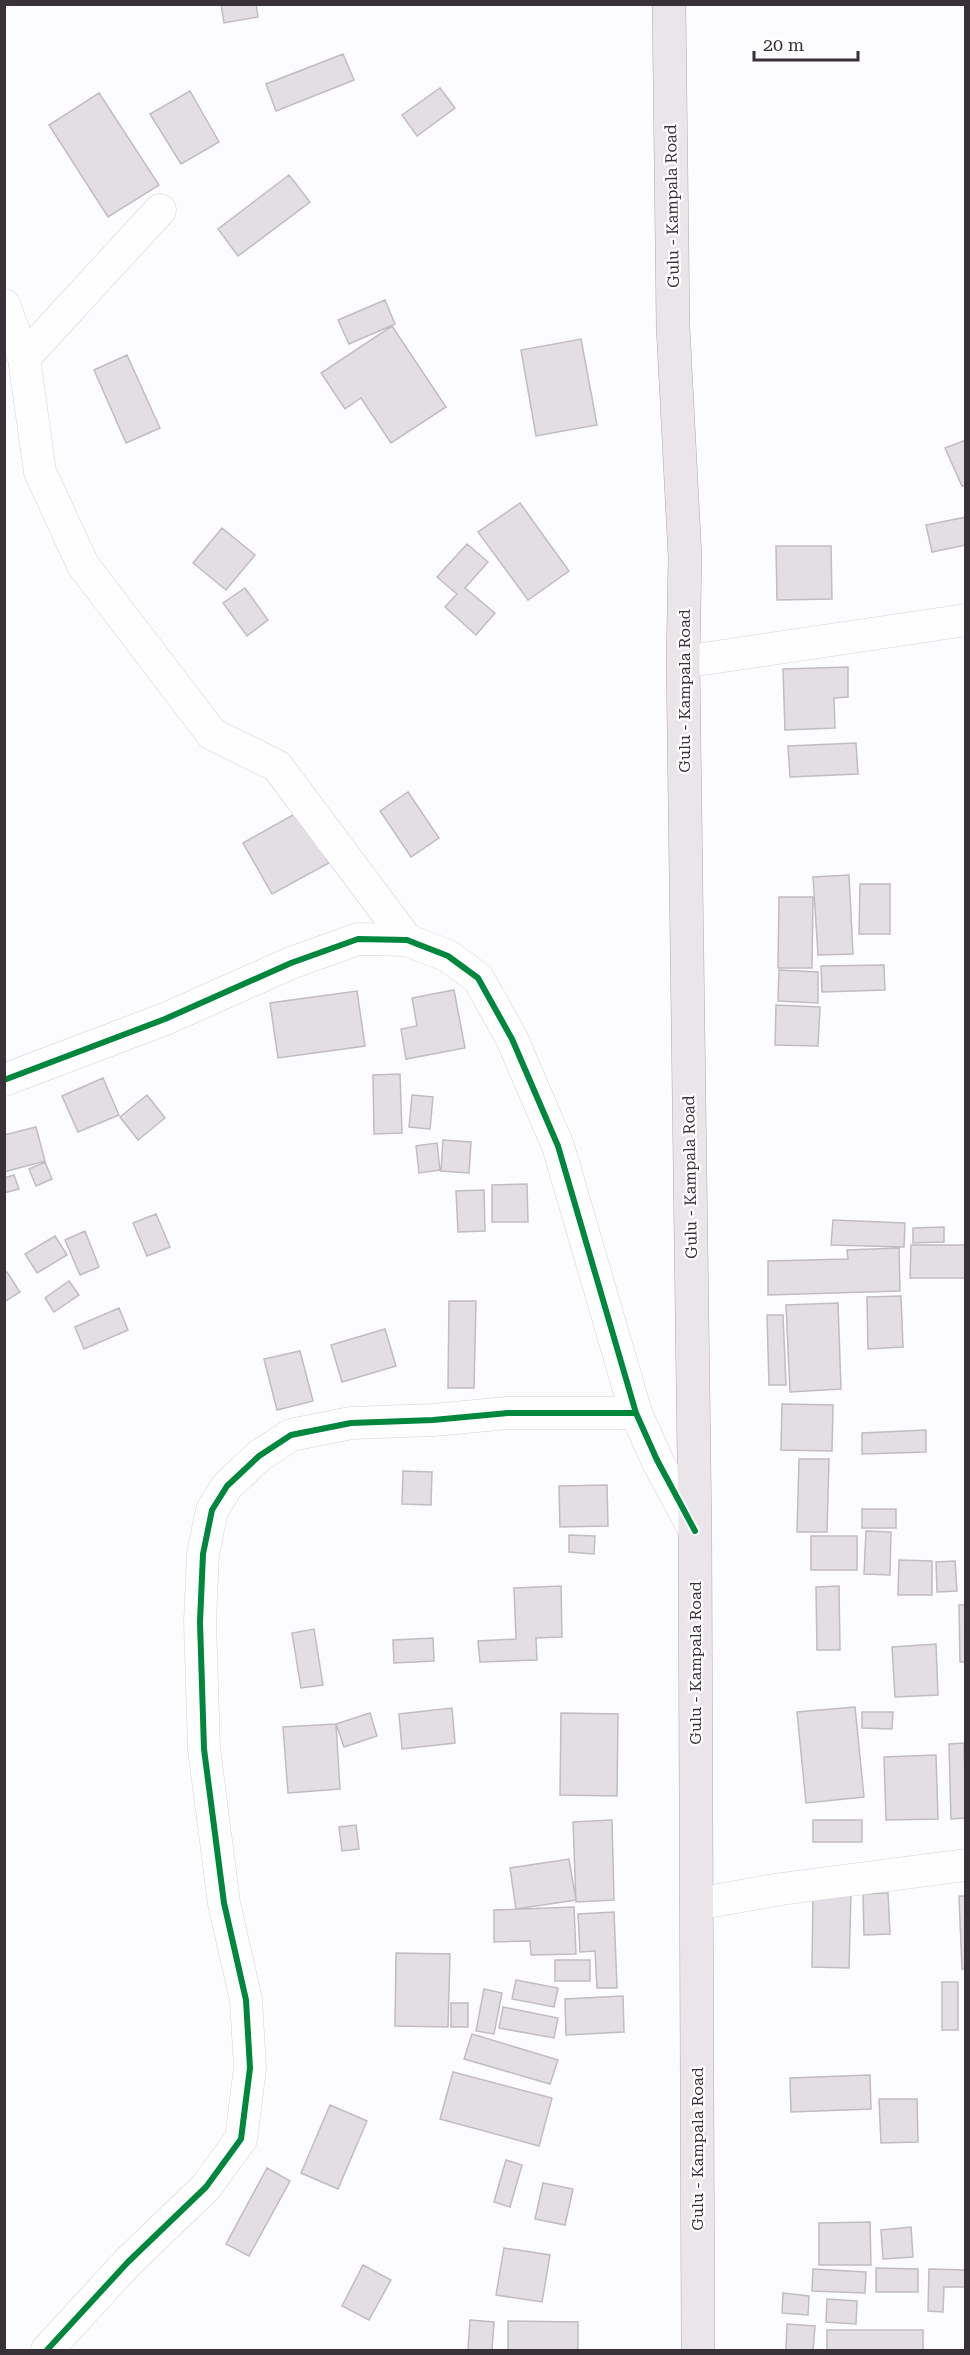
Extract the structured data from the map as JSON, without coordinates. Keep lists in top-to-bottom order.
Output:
{
  "streets": {
    "main road": ["Gulu - Kampala Road"]
  },
  "scale_bar": "20 m"
}
